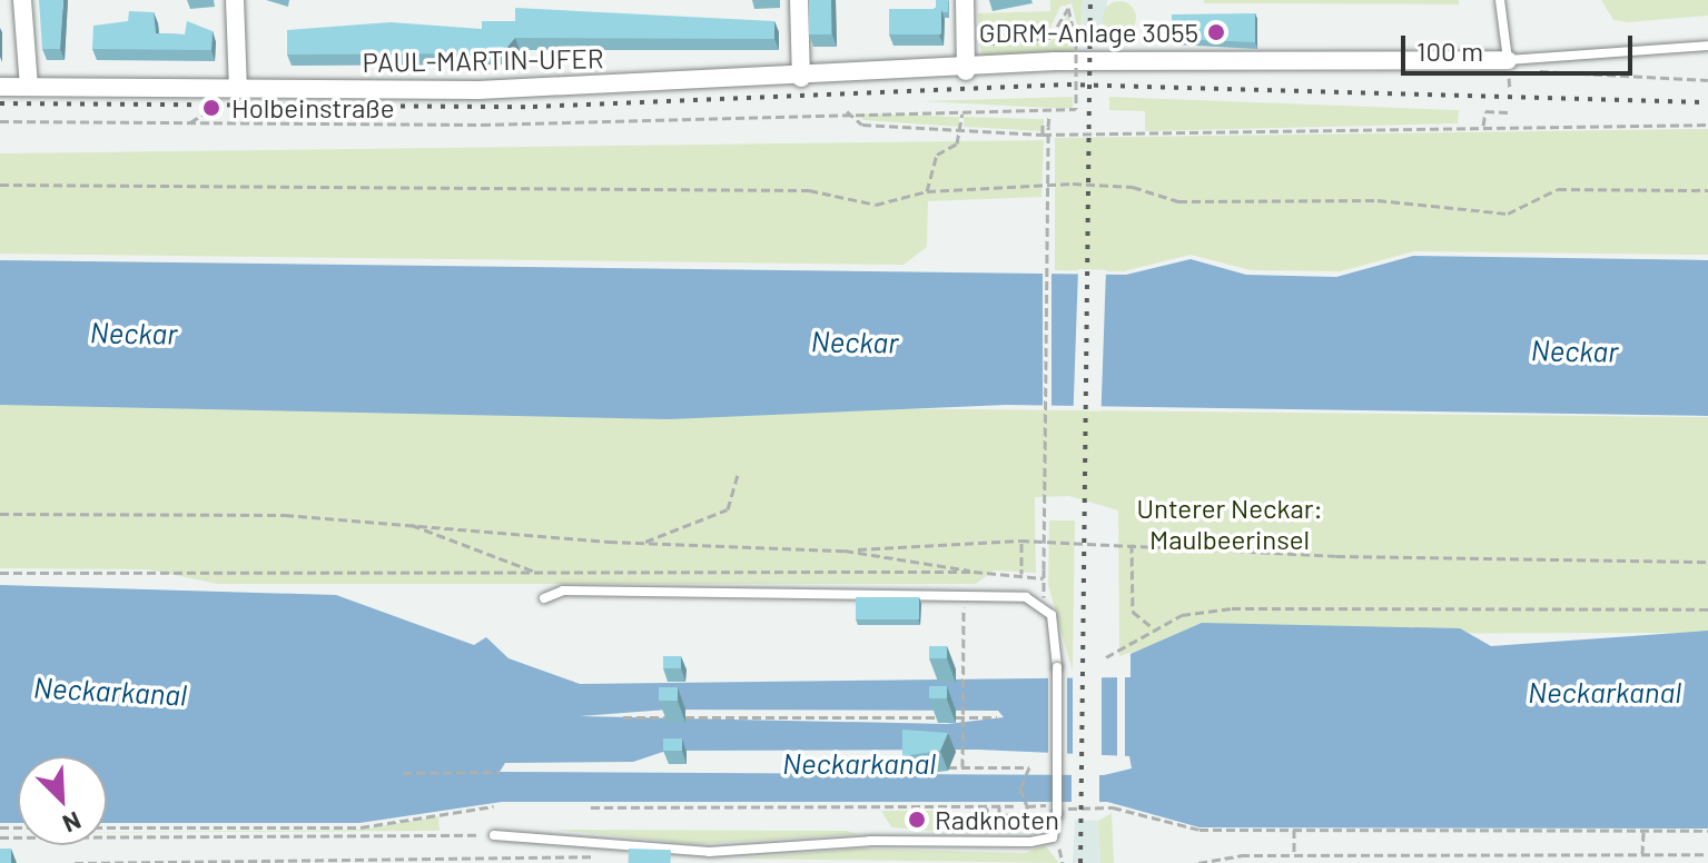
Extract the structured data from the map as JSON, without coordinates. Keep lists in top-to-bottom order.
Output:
{
  "streets": {
    "street": ["PAUL-MARTIN-UFER"]
  },
  "water": ["Neckar", "Neckarkanal"],
  "parks": ["Unterer Neckar: Maulbeerinsel"],
  "places": ["GDRM-Anlage 3055", "Holbeinstraße", "Radknoten"],
  "scale_bar": "100 m",
  "north": "bottom right"
}
